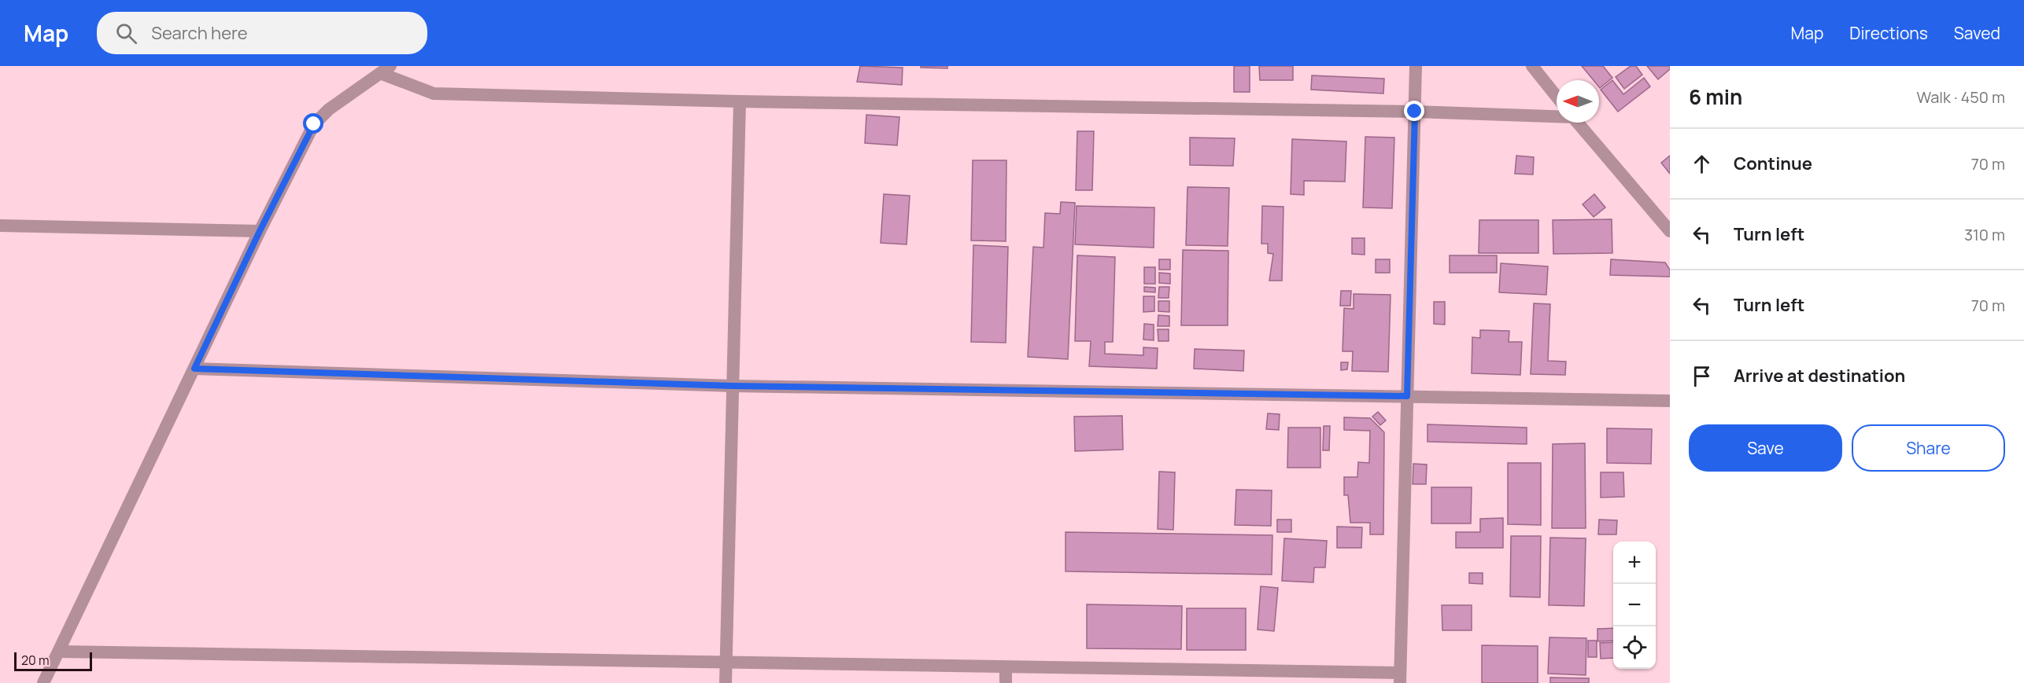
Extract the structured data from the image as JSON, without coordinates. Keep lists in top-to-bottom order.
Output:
{
  "scale_bar": "20 m",
  "north": "left",
  "page": {
    "header": "Map",
    "search": "Search here",
    "nav": ["Map", "Directions", "Saved"],
    "heading": ["6 min", "Walk · 450 m"],
    "list": [
      ["Continue", "70 m"],
      ["Turn left", "310 m"],
      ["Turn left", "70 m"],
      "Arrive at destination"
    ],
    "buttons": ["Save", "Share"],
    "map_buttons": ["+", "−"],
    "scale": "20 m"
  }
}
